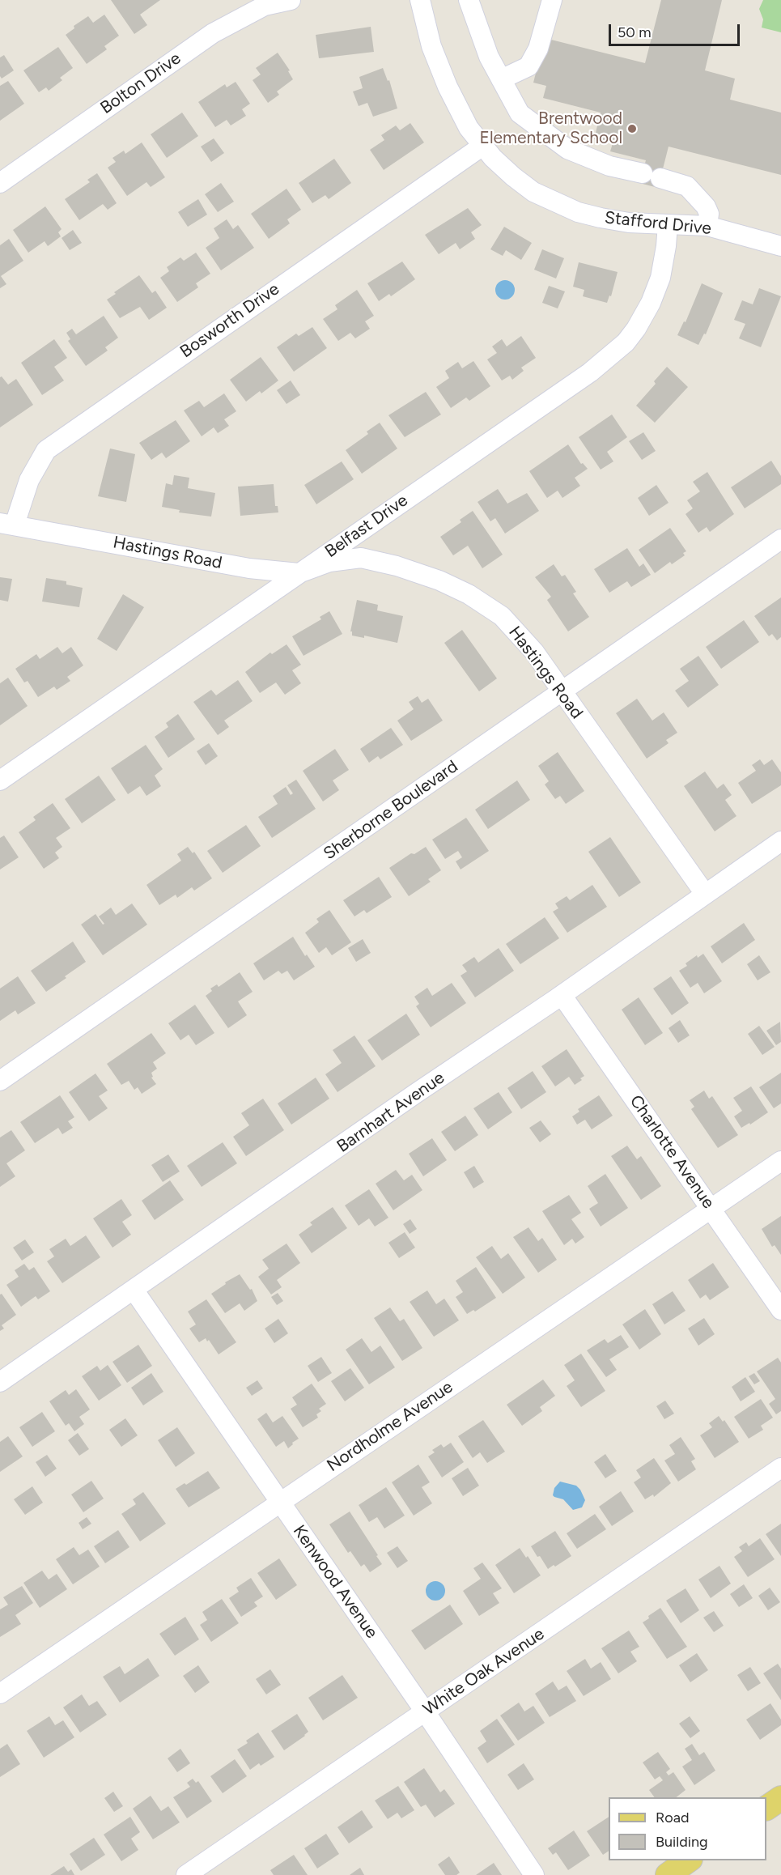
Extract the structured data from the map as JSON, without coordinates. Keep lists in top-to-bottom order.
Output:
{
  "streets": {
    "street": [
      "Bolton Drive",
      "Stafford Drive",
      "Bosworth Drive",
      "Belfast Drive",
      "Hastings Road",
      "Sherborne Boulevard",
      "Barnhart Avenue",
      "Charlotte Avenue",
      "Nordholme Avenue",
      "Kenwood Avenue",
      "White Oak Avenue"
    ]
  },
  "crossings": [
    ["Stafford Drive", "Bosworth Drive"],
    ["Stafford Drive", "Belfast Drive"],
    ["Bosworth Drive", "Hastings Road"],
    ["Belfast Drive", "Hastings Road"],
    ["Hastings Road", "Sherborne Boulevard"],
    ["Hastings Road", "Barnhart Avenue"],
    ["Barnhart Avenue", "Charlotte Avenue"],
    ["Barnhart Avenue", "Kenwood Avenue"],
    ["Charlotte Avenue", "Nordholme Avenue"],
    ["Nordholme Avenue", "Kenwood Avenue"],
    ["Kenwood Avenue", "White Oak Avenue"]
  ],
  "places": ["Brentwood Elementary School"],
  "legend": ["Road", "Building"],
  "scale_bar": "50 m"
}
